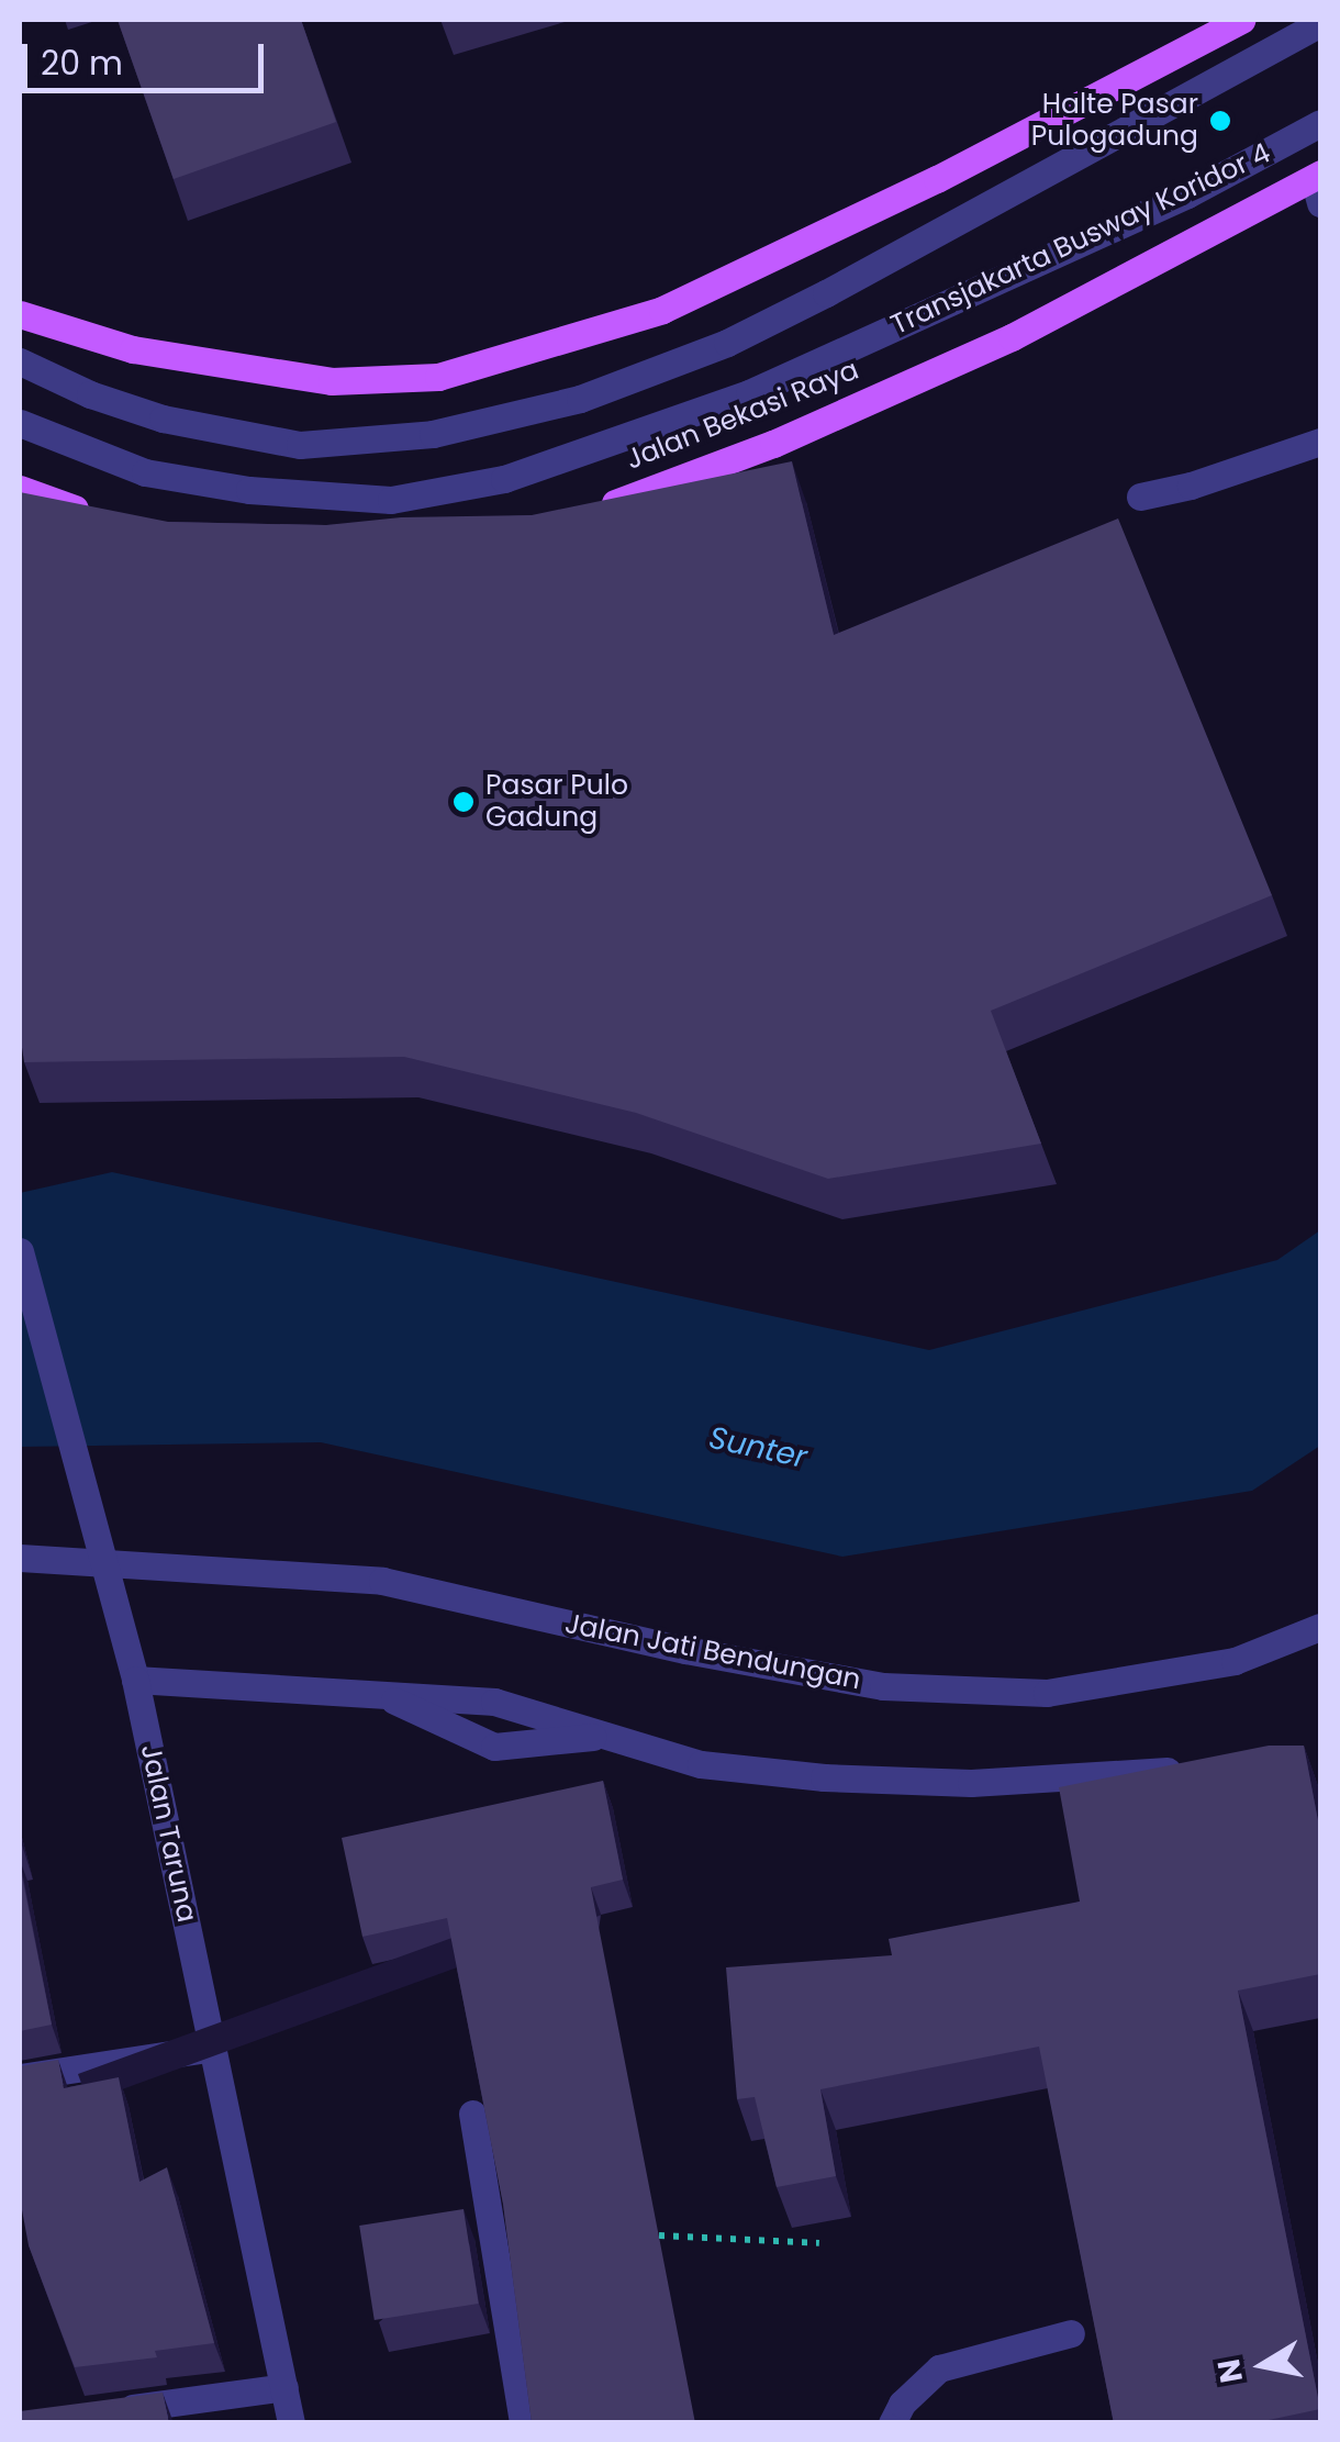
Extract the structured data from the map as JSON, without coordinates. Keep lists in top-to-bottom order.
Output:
{
  "streets": {
    "main road": ["Jalan Bekasi Raya"],
    "street": ["Transjakarta Busway Koridor 4", "Jalan Jati Bendungan", "Jalan Taruna"]
  },
  "crossings": [
    ["Jalan Jati Bendungan", "Jalan Taruna"]
  ],
  "water": ["Sunter"],
  "places": ["Halte Pasar Pulogadung", "Pasar Pulo Gadung"],
  "scale_bar": "20 m",
  "north": "left"
}
